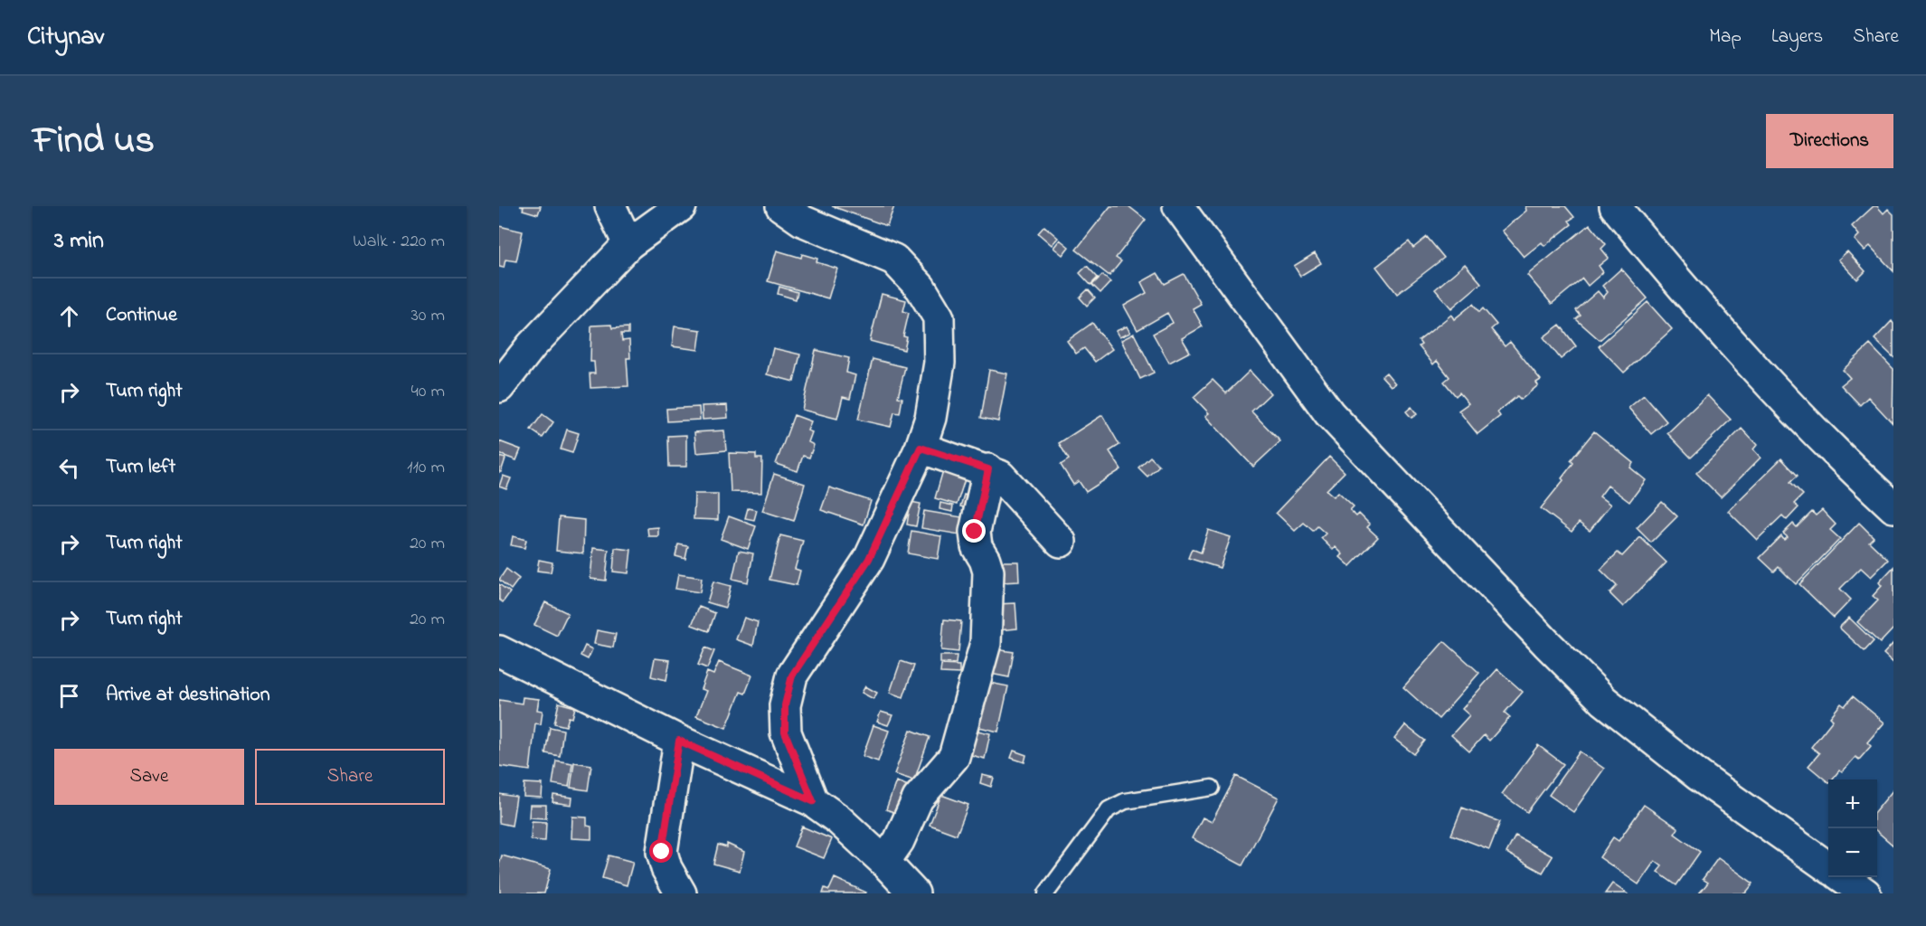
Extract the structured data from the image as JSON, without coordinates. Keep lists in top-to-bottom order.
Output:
{
  "page": {
    "header": "Citynav",
    "nav": ["Map", "Layers", "Share"],
    "title": "Find us",
    "buttons": [
      "Directions",
      ["Save", "Share"]
    ],
    "heading": ["3 min", "Walk · 220 m"],
    "list": [
      ["Continue", "30 m"],
      ["Turn right", "40 m"],
      ["Turn left", "110 m"],
      ["Turn right", "20 m"],
      ["Turn right", "20 m"],
      "Arrive at destination"
    ],
    "map_buttons": ["+", "−"]
  }
}
